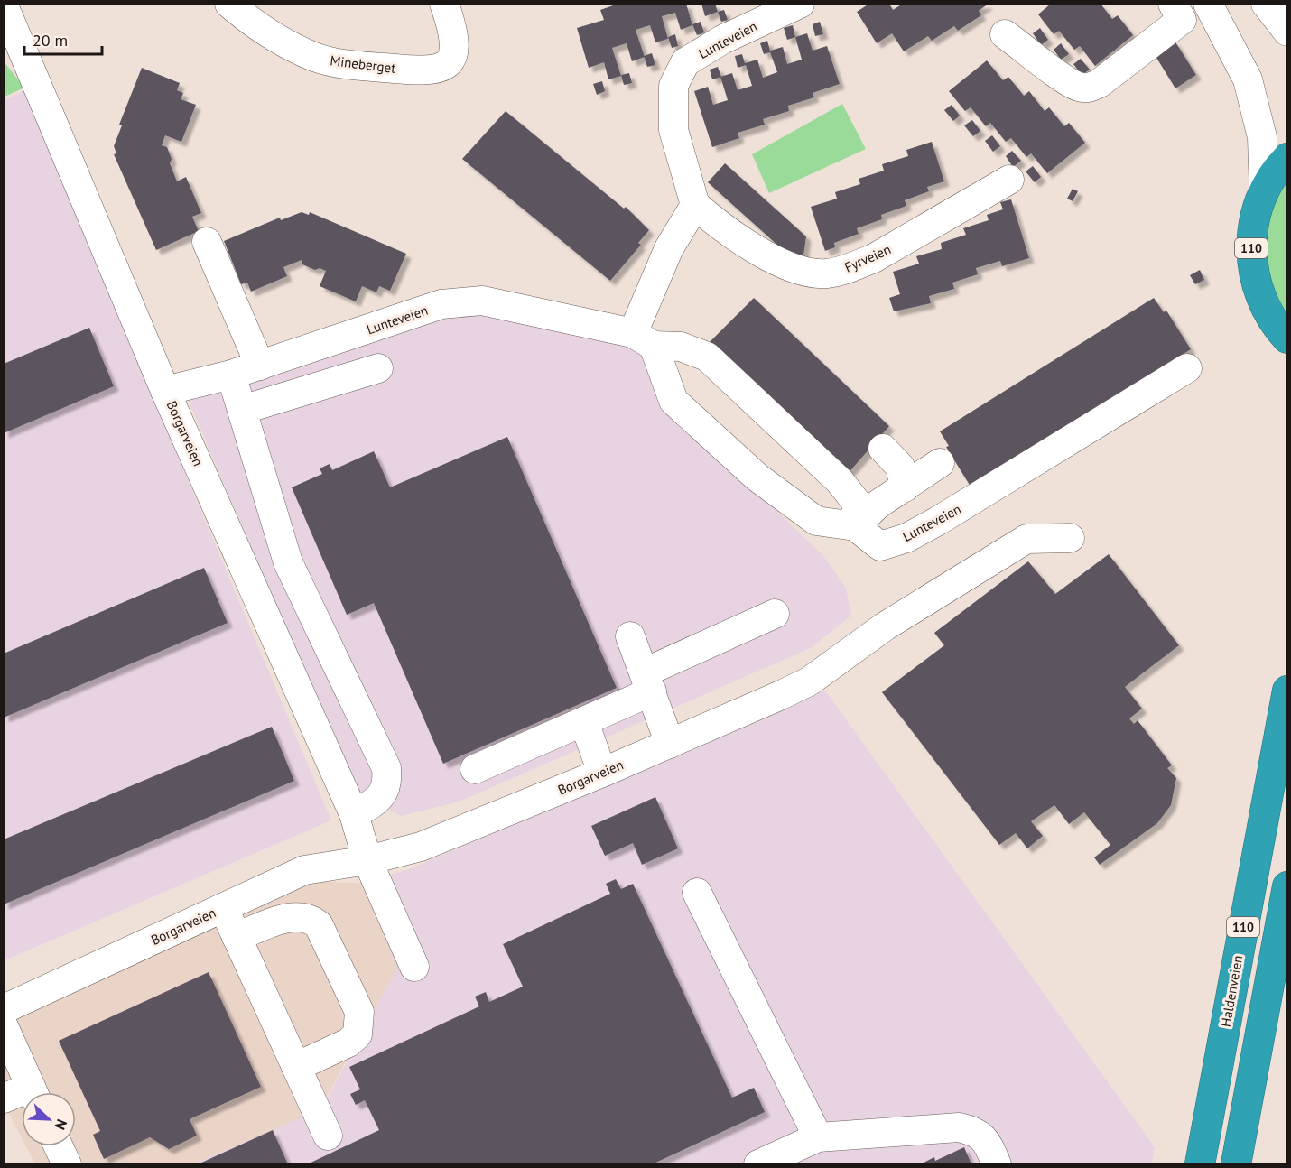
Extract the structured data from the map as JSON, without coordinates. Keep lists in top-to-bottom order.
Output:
{
  "streets": {
    "highway": ["110", "Haldenveien"],
    "street": [
      "Lunteveien",
      "Mineberget",
      "Fyrveien",
      "Borgarveien"
    ]
  },
  "crossings": [
    ["Lunteveien", "Fyrveien"],
    ["Lunteveien", "Borgarveien"]
  ],
  "scale_bar": "20 m",
  "north": "bottom right"
}
